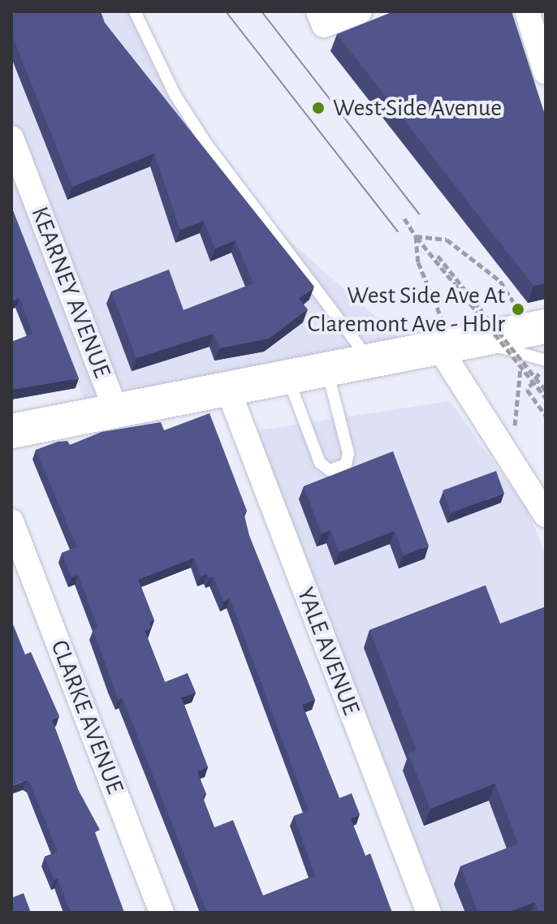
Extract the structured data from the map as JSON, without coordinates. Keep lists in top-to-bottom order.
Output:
{
  "streets": {
    "street": ["KEARNEY AVENUE", "YALE AVENUE", "CLARKE AVENUE"]
  },
  "places": ["West Side Avenue", "West Side Ave At Claremont Ave - Hblr"]
}
